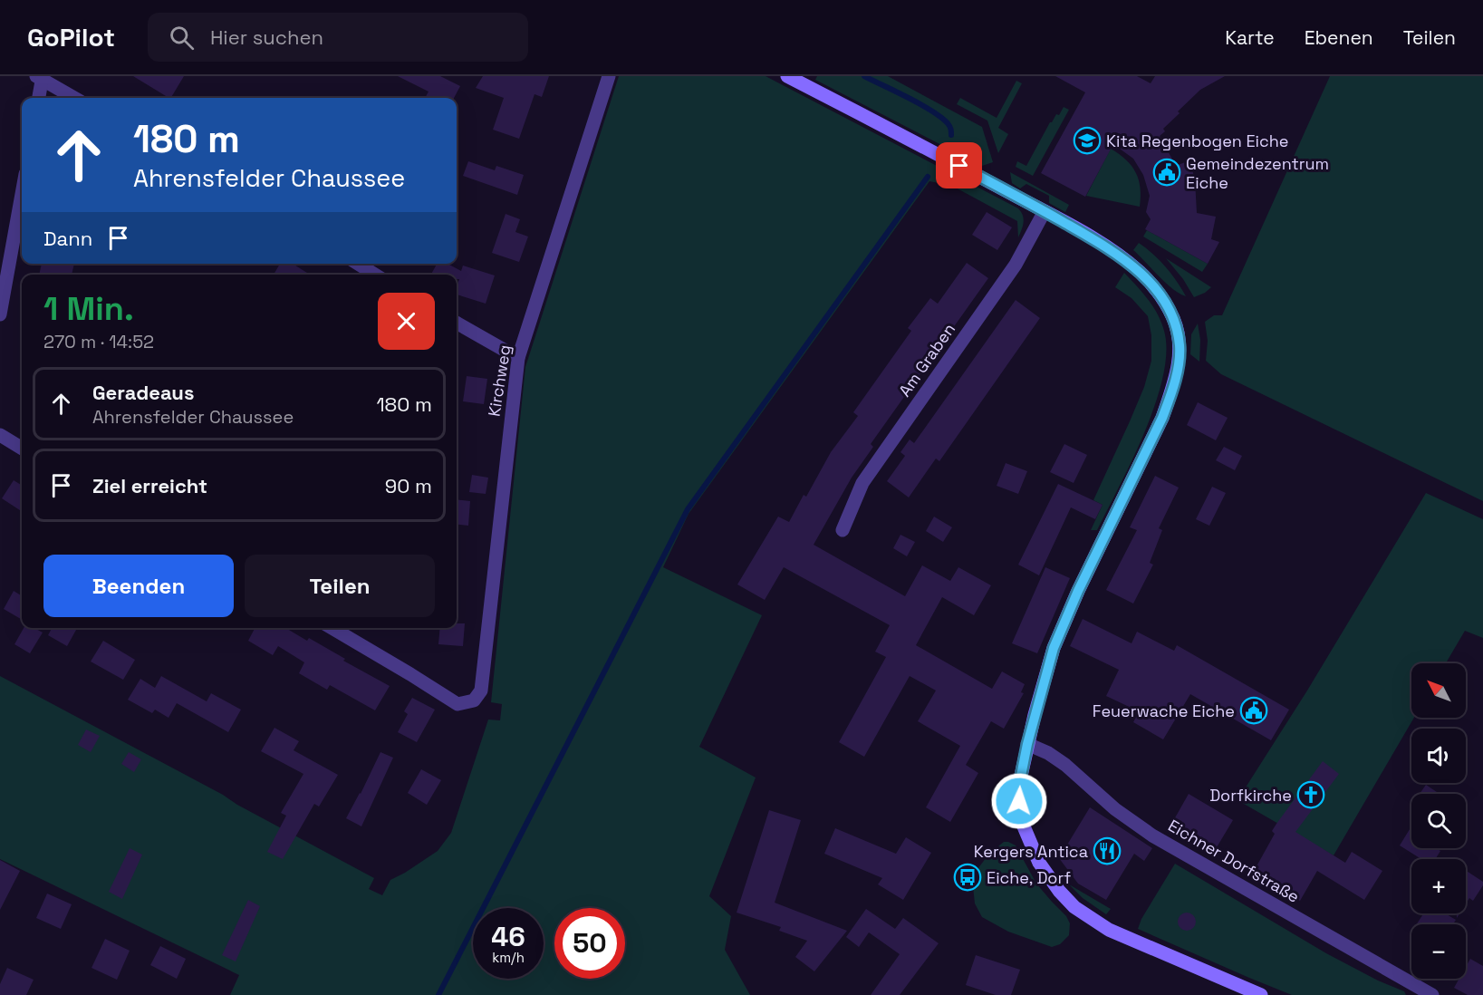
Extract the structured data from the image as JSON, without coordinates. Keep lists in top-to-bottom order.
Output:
{
  "streets": {
    "street": ["Am Graben", "Kirchweg", "Eichner Dorfstraße"]
  },
  "places": {
    "school or university": ["Kita Regenbogen Eiche"],
    "public building": ["Gemeindezentrum Eiche", "Feuerwache Eiche"],
    "church": ["Dorfkirche"],
    "restaurant": ["Kergers Antica"],
    "bus stop": ["Eiche, Dorf"]
  },
  "north": "top left",
  "page": {
    "header": "GoPilot",
    "search": "Hier suchen",
    "nav": ["Karte", "Ebenen", "Teilen"],
    "turn": ["180 m", "Ahrensfelder Chaussee"],
    "then": "Dann",
    "heading": ["1 Min.", "270 m · 14:52"],
    "list": [
      {
        "name": "Geradeaus",
        "note": "Ahrensfelder Chaussee",
        "value": "180 m"
      },
      {
        "name": "Ziel erreicht",
        "value": "90 m"
      }
    ],
    "buttons": ["Beenden", "Teilen"],
    "map_buttons": ["+", "−"],
    "speed": "46 km/h",
    "limit": "50"
  }
}
